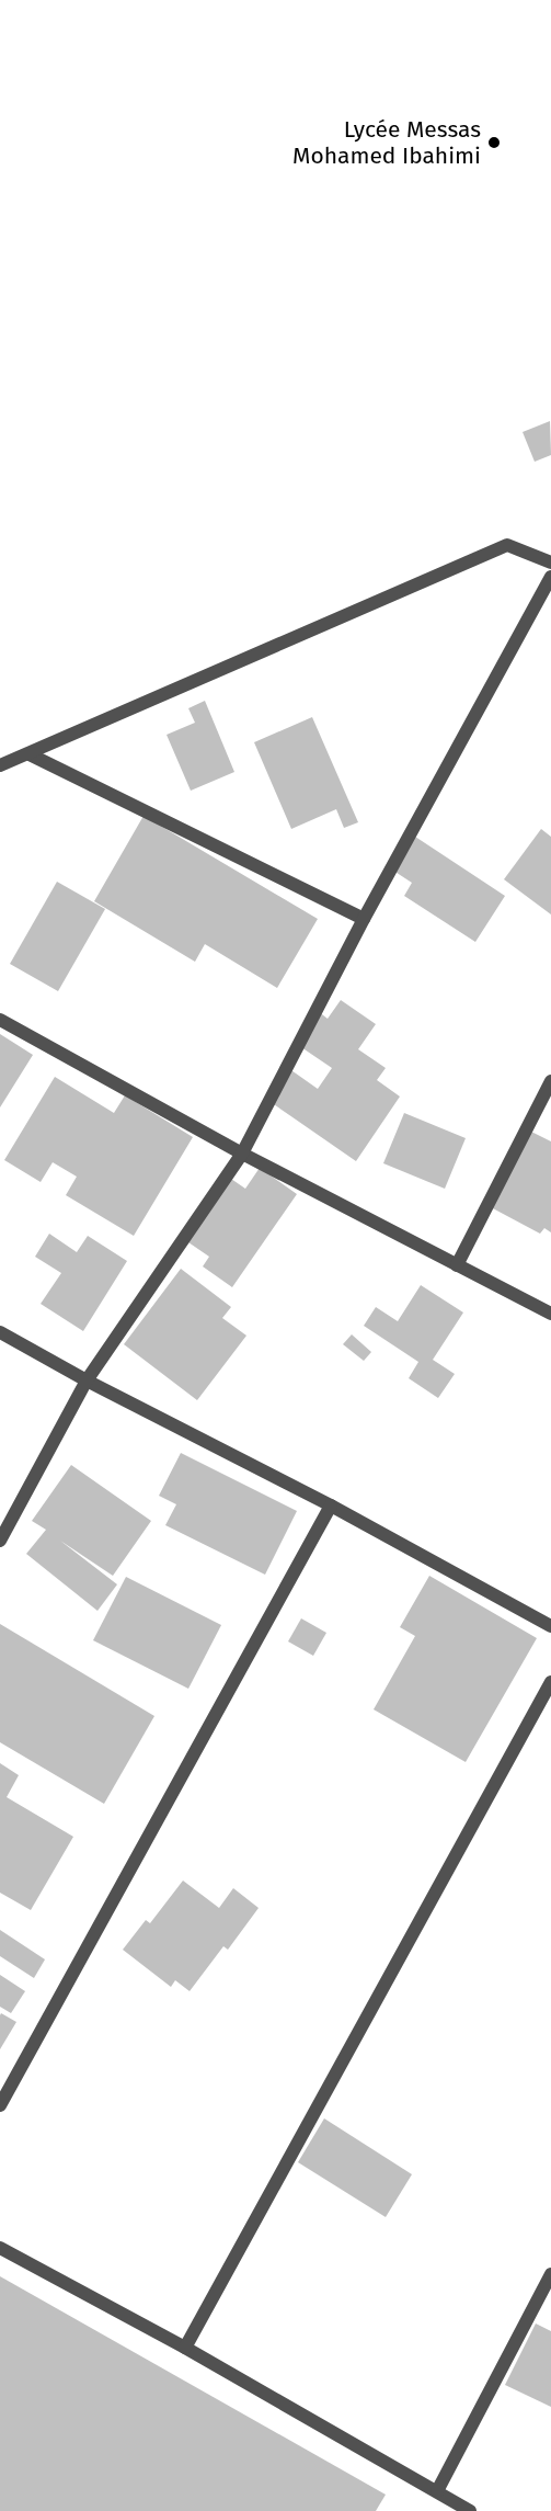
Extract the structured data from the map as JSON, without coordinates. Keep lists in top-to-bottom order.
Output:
{
  "places": ["Lycée Messas Mohamed Ibahimi"]
}
